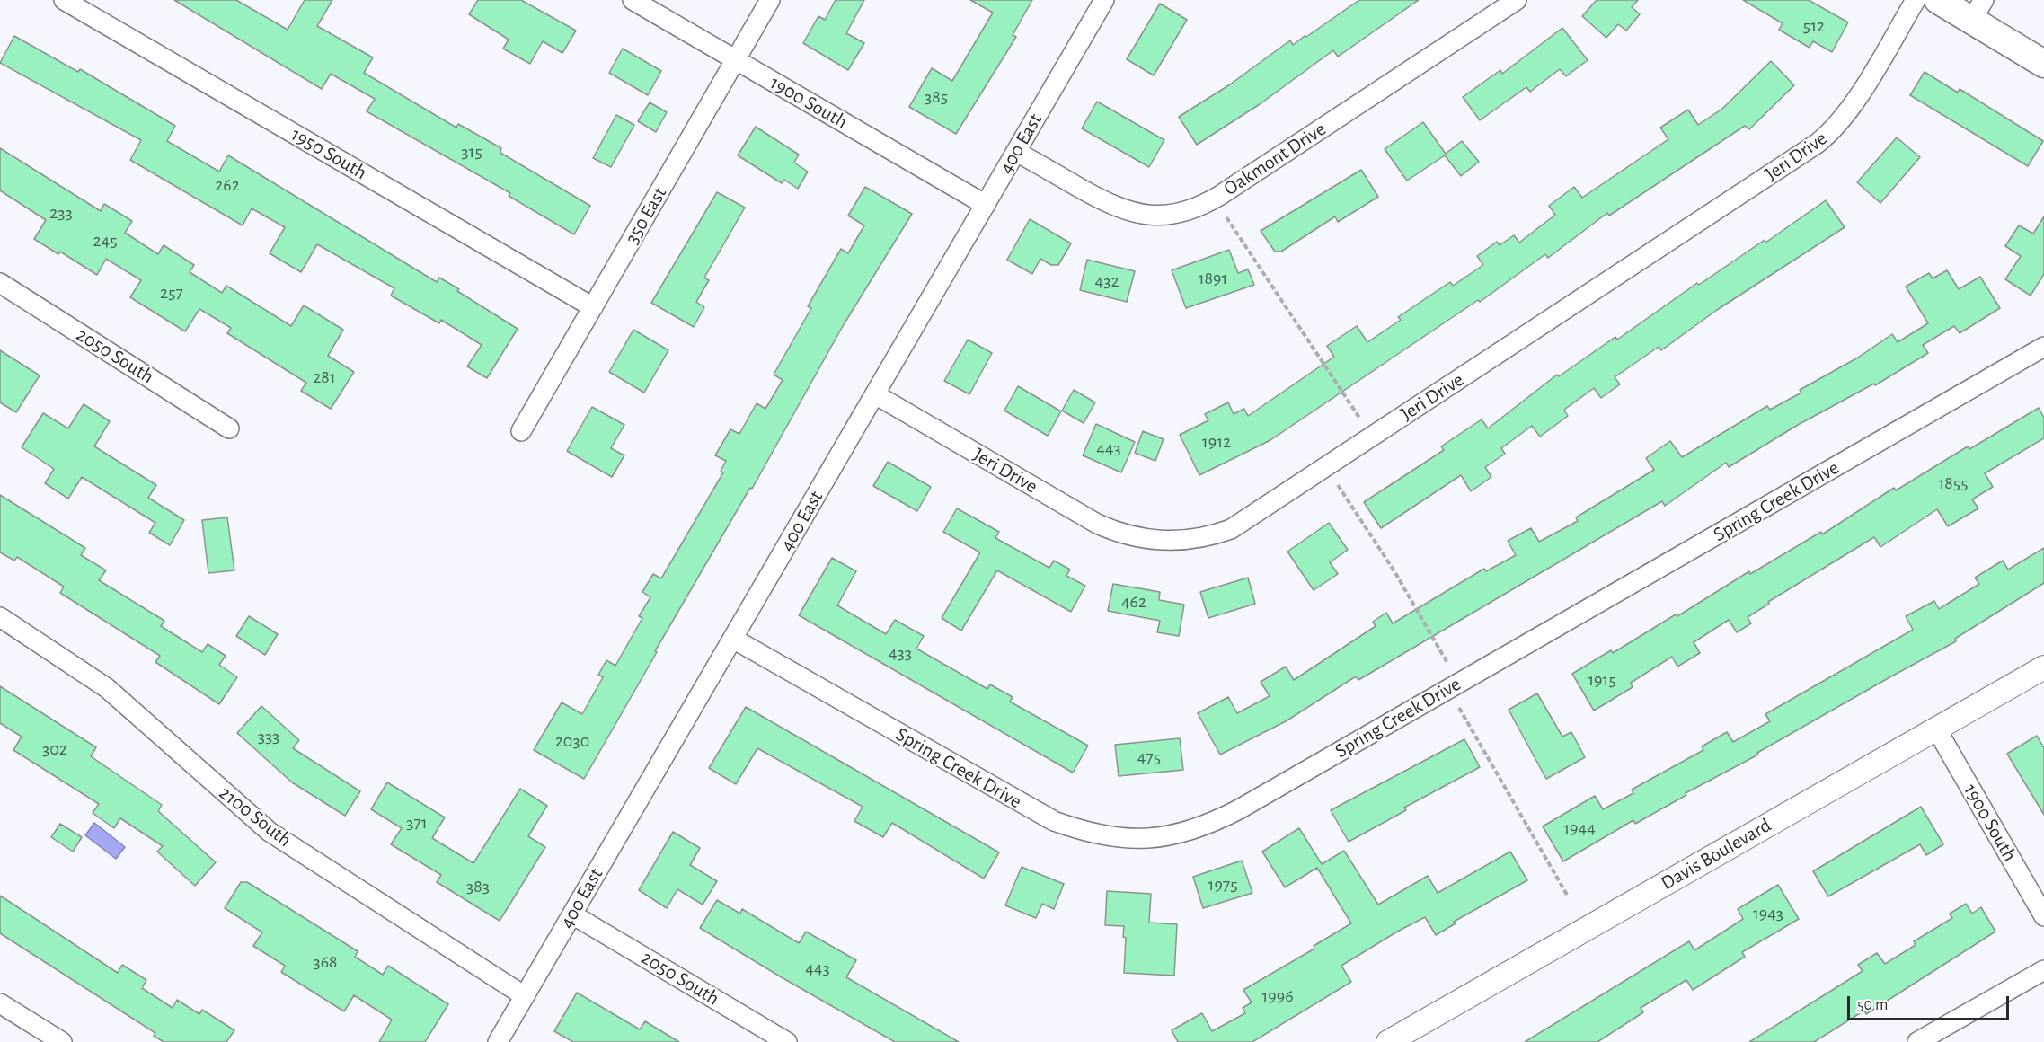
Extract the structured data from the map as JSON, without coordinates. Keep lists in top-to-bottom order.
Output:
{
  "streets": {
    "street": [
      "1900 South",
      "400 East",
      "1950 South",
      "Jeri Drive",
      "Oakmont Drive",
      "350 East",
      "2050 South",
      "Spring Creek Drive",
      "2100 South",
      "Davis Boulevard"
    ]
  },
  "crossings": [
    ["1900 South", "400 East"],
    ["1900 South", "350 East"],
    ["1900 South", "Davis Boulevard"],
    ["400 East", "Jeri Drive"],
    ["400 East", "Oakmont Drive"],
    ["400 East", "2050 South"],
    ["400 East", "Spring Creek Drive"],
    ["400 East", "2100 South"],
    ["1950 South", "350 East"]
  ],
  "house_numbers": [
    "512",
    "385",
    "315",
    "262",
    "233",
    "245",
    "1891",
    "432",
    "257",
    "281",
    "1912",
    "443",
    "1855",
    "462",
    "433",
    "1915",
    "333",
    "2030",
    "302",
    "475",
    "371",
    "1944",
    "1975",
    "383",
    "1943",
    "368",
    "443",
    "1996"
  ],
  "scale_bar": "50 m"
}
